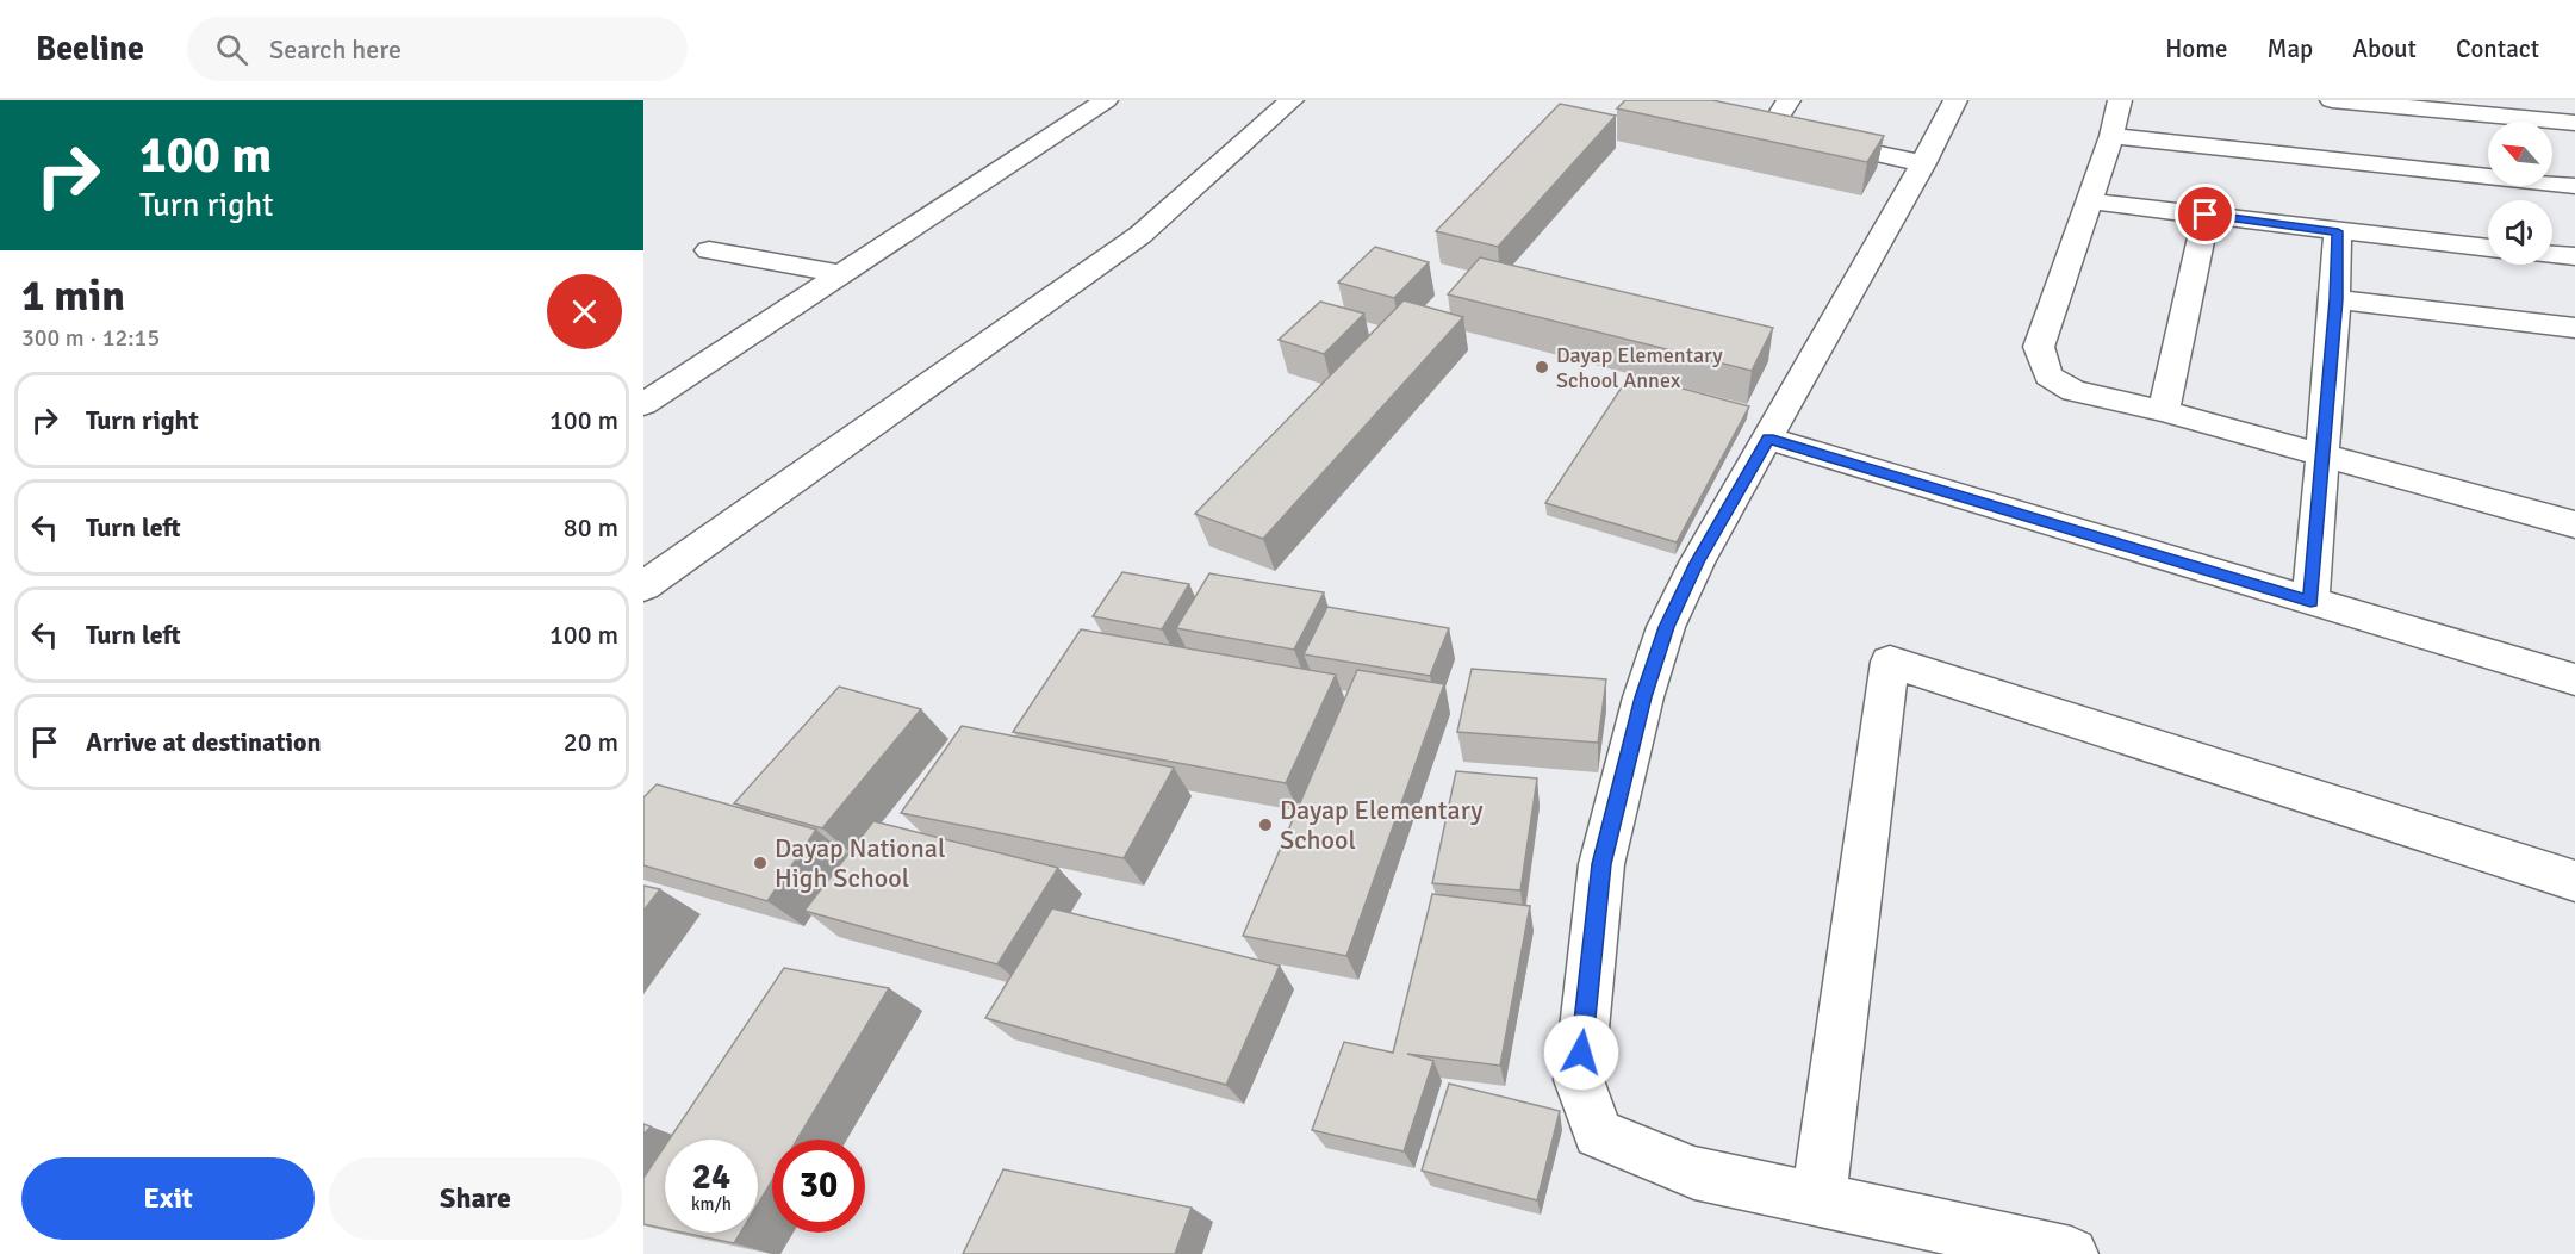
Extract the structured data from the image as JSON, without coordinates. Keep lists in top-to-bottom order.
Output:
{
  "places": ["Dayap Elementary School Annex", "Dayap Elementary School", "Dayap National High School"],
  "north": "top left",
  "page": {
    "header": "Beeline",
    "search": "Search here",
    "nav": [
      "Home",
      "Map",
      "About",
      "Contact"
    ],
    "turn": ["100 m", "Turn right"],
    "heading": ["1 min", "300 m · 12:15"],
    "list": [
      {
        "name": "Turn right",
        "value": "100 m"
      },
      {
        "name": "Turn left",
        "value": "80 m"
      },
      {
        "name": "Turn left",
        "value": "100 m"
      },
      {
        "name": "Arrive at destination",
        "value": "20 m"
      }
    ],
    "speed": "24 km/h",
    "limit": "30",
    "buttons": ["Exit", "Share"]
  }
}
